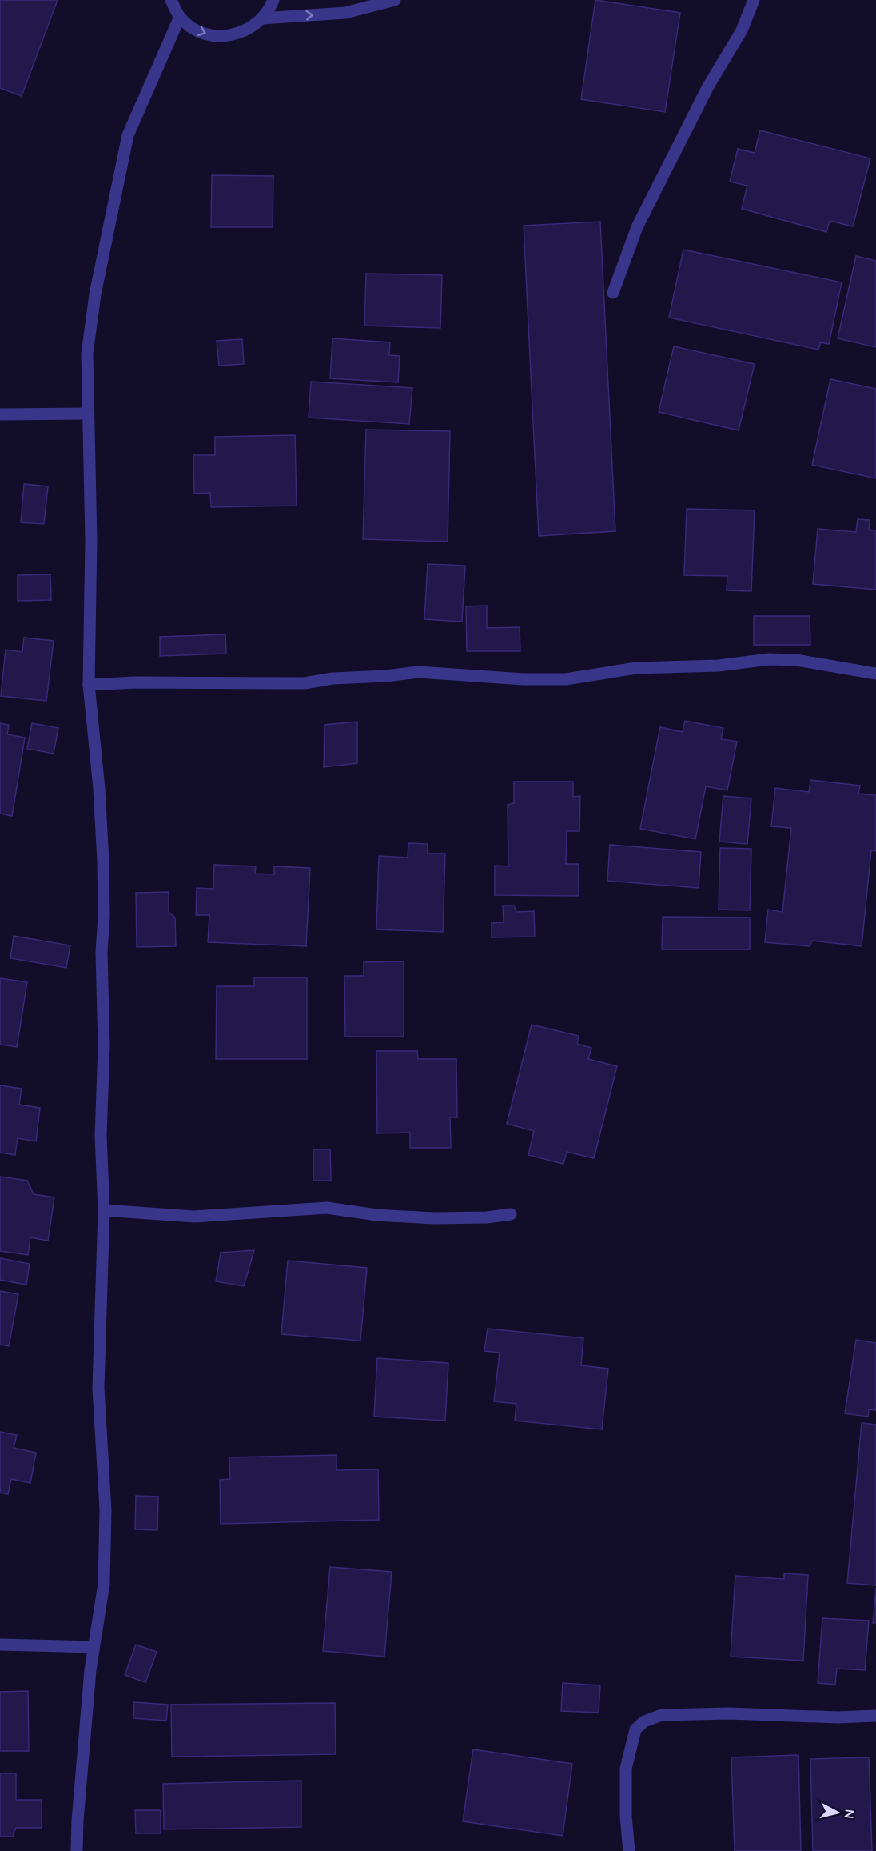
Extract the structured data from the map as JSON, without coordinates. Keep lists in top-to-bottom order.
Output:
{
  "north": "right"
}
